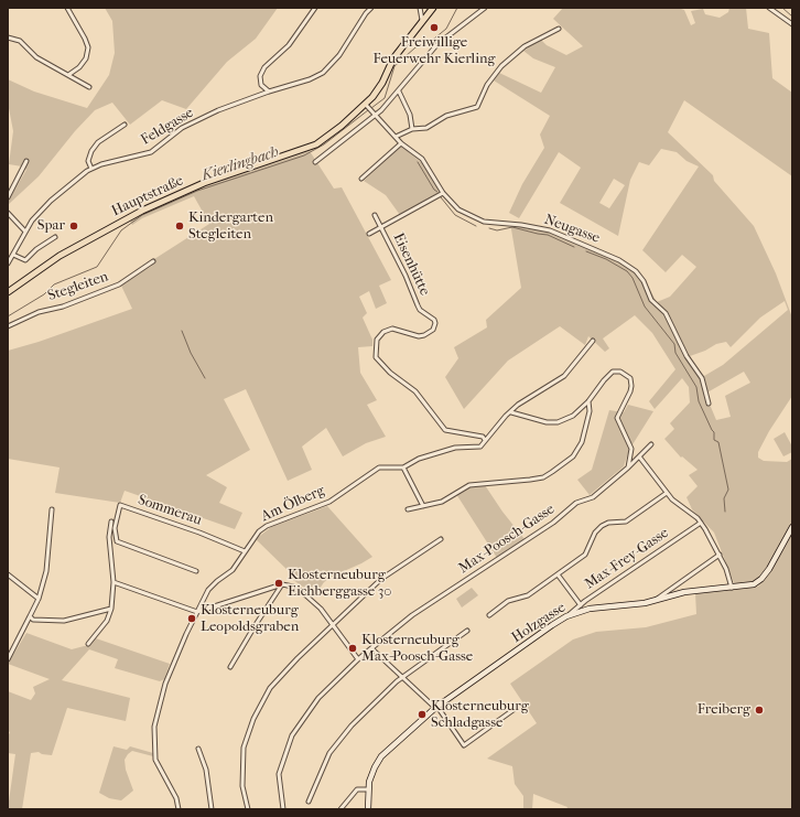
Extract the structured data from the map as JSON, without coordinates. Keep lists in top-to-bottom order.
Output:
{
  "streets": {
    "main road": ["Hauptstraße"],
    "street": [
      "Feldgasse",
      "Neugasse",
      "Eisenhütte",
      "Stegleiten",
      "Am Ölberg",
      "Sommerau",
      "Max-Poosch-Gasse",
      "Max-Frey-Gasse",
      "Holzgasse"
    ]
  },
  "crossings": [
    ["Hauptstraße", "Neugasse"],
    ["Eisenhütte", "Am Ölberg"],
    ["Am Ölberg", "Sommerau"],
    ["Max-Frey-Gasse", "Holzgasse"]
  ],
  "water": ["Kierlingbach"],
  "places": [
    "Freiwillige Feuerwehr Kierling",
    "Spar",
    "Kindergarten Stegleiten",
    "Klosterneuburg Eichberggasse 30",
    "Klosterneuburg Leopoldsgraben",
    "Klosterneuburg Max-Poosch-Gasse",
    "Freiberg",
    "Klosterneuburg Schladgasse"
  ]
}
